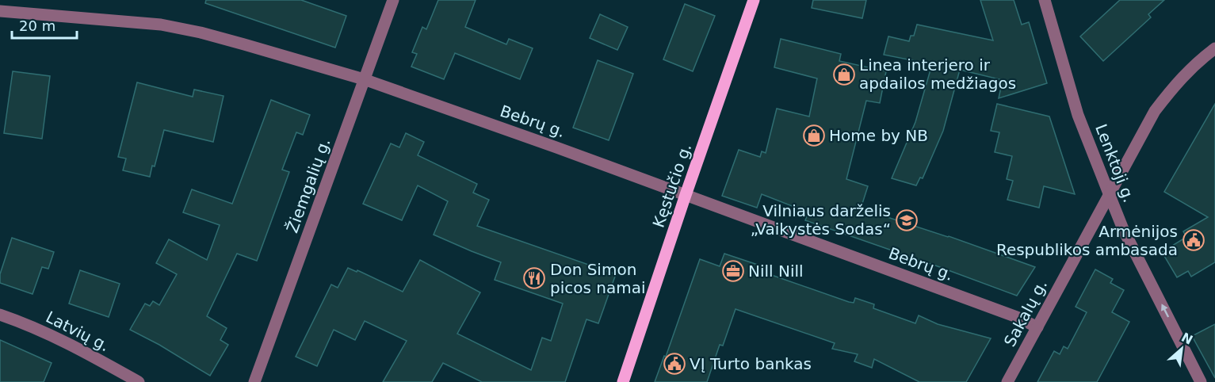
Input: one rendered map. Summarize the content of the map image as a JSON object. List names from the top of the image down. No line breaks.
{"streets":{"main road":["Kęstučio g."],"street":["Bebrų g.","Lenktoji g.","Žiemgalių g.","Sakalų g.","Latvių g."]},"crossings":[["Bebrų g.","Žiemgalių g."],["Bebrų g.","Kęstučio g."],["Bebrų g.","Sakalų g."],["Lenktoji g.","Sakalų g."]],"one_way":["Lenktoji g."],"places":{"shop":["Linea interjero ir apdailos medžiagos","Home by NB"],"school or university":["Vilniaus darželis „Vaikystės Sodas“"],"public building":["Armėnijos Respublikos ambasada","VĮ Turto bankas"],"office":["Nill Nill"],"restaurant":["Don Simon picos namai"]},"scale_bar":"20 m","north":"top right"}
